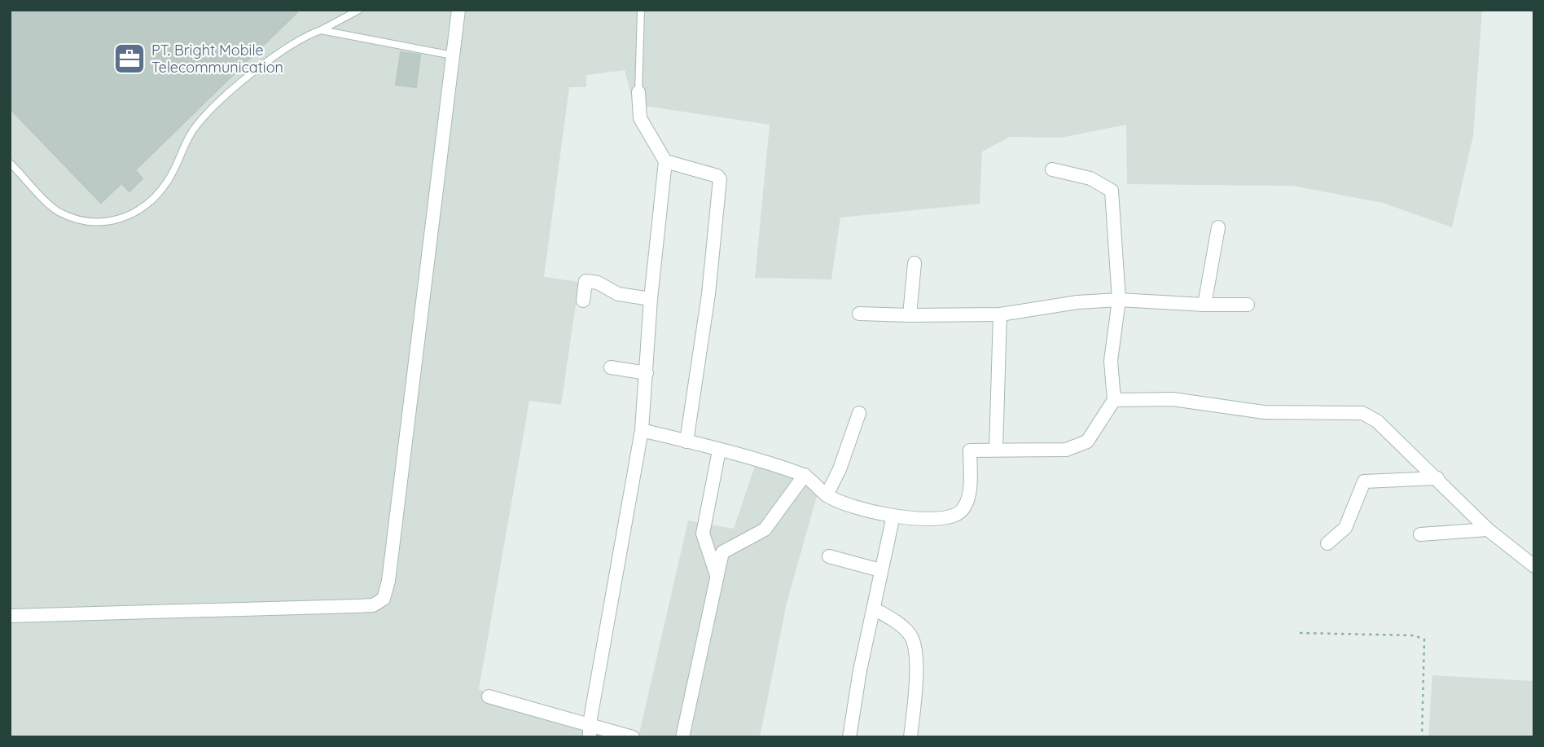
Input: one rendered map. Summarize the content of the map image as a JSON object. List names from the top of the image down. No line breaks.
{"places":{"office":["PT. Bright Mobile Telecommunication"]}}
